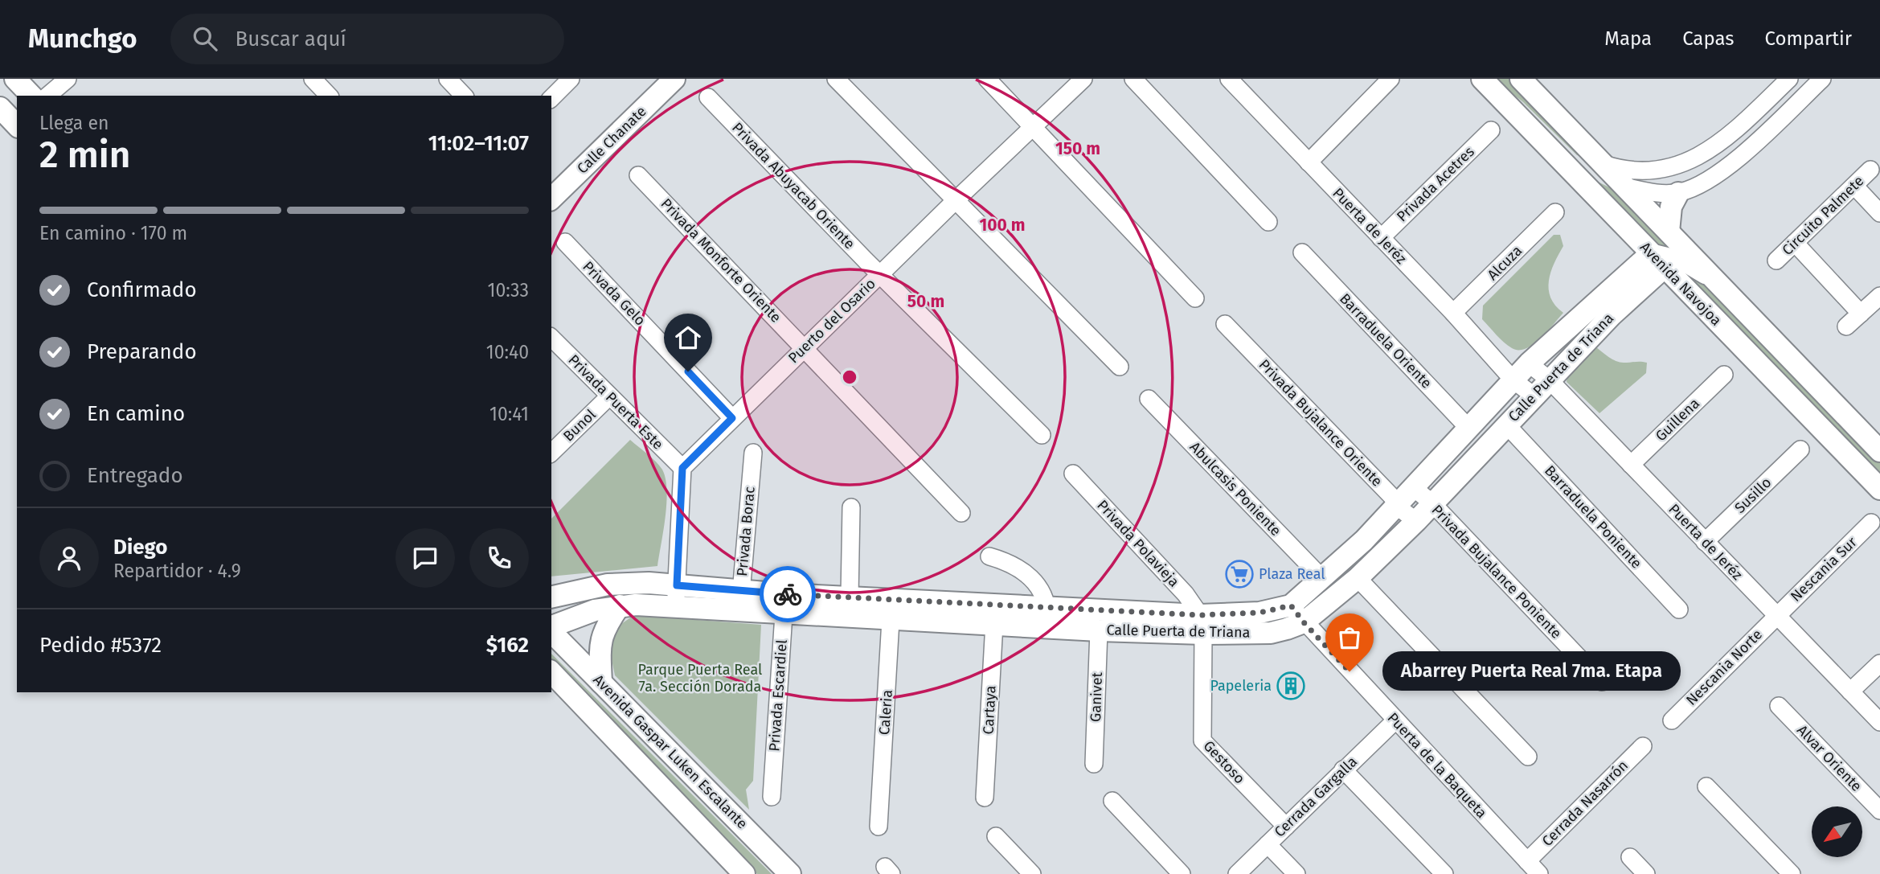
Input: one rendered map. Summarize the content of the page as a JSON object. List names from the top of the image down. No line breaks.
{"streets":{"street":["Calle Chanate","Privada Acetres","Privada Abuyacab Oriente","Circuito Palmete","Puerta de Jeréz","Privada Monforte Oriente","Alcuza","Avenida Navojoa","Privada Gelo","Puerto del Osario","Barraduela Oriente","Calle Puerta de Triana","Privada Puerta Este","Guillena","Privada Bujalance Oriente","Bunol","Abulcasis Poniente","Susillo","Barraduela Poniente","Privada Borac","Privada Polavieja","Nescania Sur","Privada Bujalance Poniente","Nescania Norte","Privada Escardiel","Ganivet","Cartaya","Caleria","Avenida Gaspar Luken Escalante","Alvar Oriente","Gestoso","Puerta de la Baqueta","Cerrada Gargalla","Cerrada Nasarrón"]},"crossings":[["Privada Acetres","Puerta de Jeréz"],["Privada Abuyacab Oriente","Puerto del Osario"],["Puerta de Jeréz","Alcuza"],["Puerta de Jeréz","Calle Puerta de Triana"],["Puerta de Jeréz","Guillena"],["Puerta de Jeréz","Susillo"],["Puerta de Jeréz","Nescania Sur"],["Puerta de Jeréz","Nescania Norte"],["Privada Monforte Oriente","Puerto del Osario"],["Avenida Navojoa","Calle Puerta de Triana"],["Privada Gelo","Puerto del Osario"],["Puerto del Osario","Privada Puerta Este"],["Barraduela Oriente","Calle Puerta de Triana"],["Calle Puerta de Triana","Privada Bujalance Oriente"],["Calle Puerta de Triana","Abulcasis Poniente"],["Calle Puerta de Triana","Barraduela Poniente"],["Calle Puerta de Triana","Privada Borac"],["Calle Puerta de Triana","Privada Polavieja"],["Calle Puerta de Triana","Privada Bujalance Poniente"],["Calle Puerta de Triana","Privada Escardiel"],["Calle Puerta de Triana","Ganivet"],["Calle Puerta de Triana","Cartaya"],["Calle Puerta de Triana","Caleria"],["Calle Puerta de Triana","Gestoso"],["Calle Puerta de Triana","Puerta de la Baqueta"],["Privada Puerta Este","Bunol"],["Privada Polavieja","Gestoso"],["Nescania Sur","Nescania Norte"],["Gestoso","Cerrada Gargalla"],["Puerta de la Baqueta","Cerrada Gargalla"],["Puerta de la Baqueta","Cerrada Nasarrón"]],"parks":["Parque Puerta Real 7a. Sección Dorada"],"places":{"supermarket":["Plaza Real"],"other":["Abarrey Puerta Real 7ma. Etapa"],"building":["Papeleria"]},"north":"bottom left","page":{"header":"Munchgo","search":"Buscar aquí","nav":["Mapa","Capas","Compartir"],"heading":["2 min","Llega en","11:02–11:07"],"panel":["Diego","Repartidor · 4.9","Pedido #5372","$162"],"bar":"En camino · 170 m","list":[["Confirmado","10:33"],["Preparando","10:40"],["En camino","10:41"],"Entregado"],"bubble":"Abarrey Puerta Real 7ma. Etapa"},"rings":["150 m","100 m","50 m"]}
